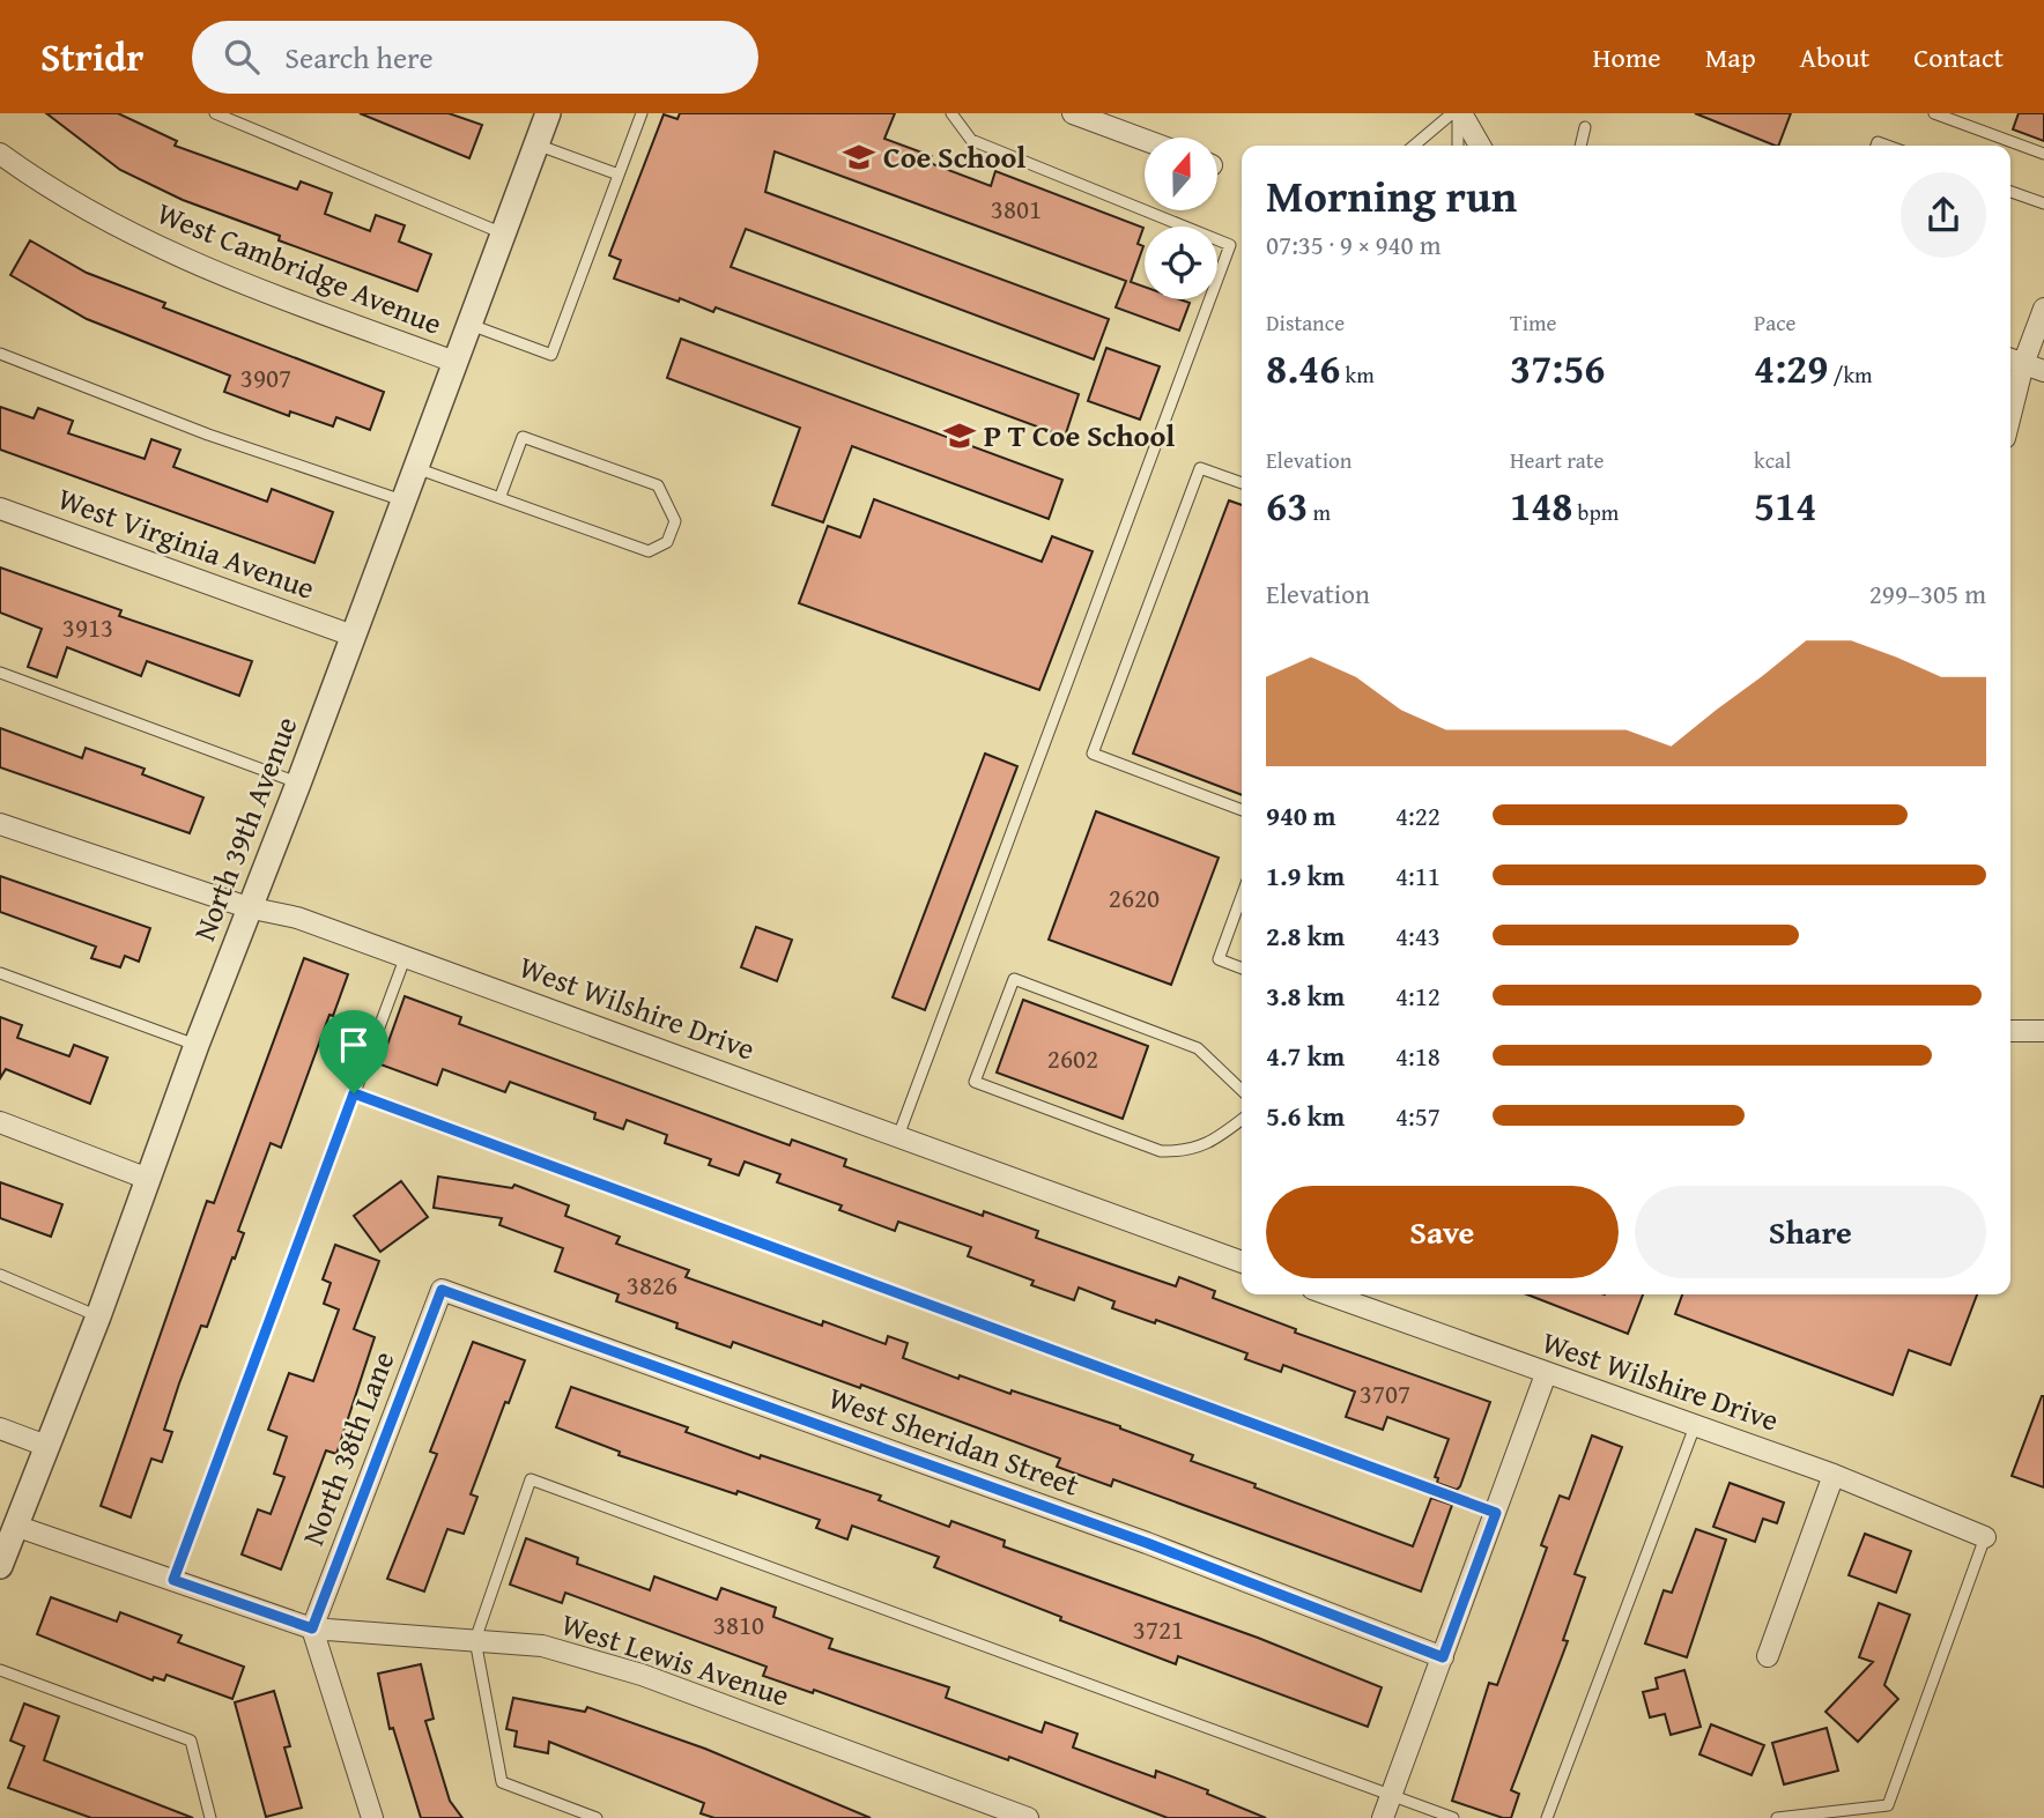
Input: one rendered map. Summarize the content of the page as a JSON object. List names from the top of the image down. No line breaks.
{"streets":{"street":["West Cambridge Avenue","West Virginia Avenue","North 39th Avenue","West Wilshire Drive","West Sheridan Street","North 38th Lane","West Lewis Avenue"]},"crossings":[["West Cambridge Avenue","North 39th Avenue"],["West Virginia Avenue","North 39th Avenue"],["North 39th Avenue","West Wilshire Drive"],["North 39th Avenue","West Lewis Avenue"],["West Sheridan Street","North 38th Lane"],["North 38th Lane","West Lewis Avenue"]],"places":{"school or university":["Coe School","P T Coe School"]},"house_numbers":["3801","3907","3913","2620","2602","3826","3707","3810","3721"],"north":"top","page":{"header":"Stridr","search":"Search here","nav":["Home","Map","About","Contact"],"heading":["Morning run","07:35 · 9 × 940 m"],"stats":[["Distance","8.46 km"],["Time","37:56"],["Pace","4:29 /km"],["Elevation","63 m"],["Heart rate","148 bpm"],["kcal","514"]],"chart":["Elevation","299–305 m"],"list":[{"name":"940 m","note":"4:22"},{"name":"1.9 km","note":"4:11"},{"name":"2.8 km","note":"4:43"},{"name":"3.8 km","note":"4:12"},{"name":"4.7 km","note":"4:18"},{"name":"5.6 km","note":"4:57"}],"buttons":["Save","Share"]}}
